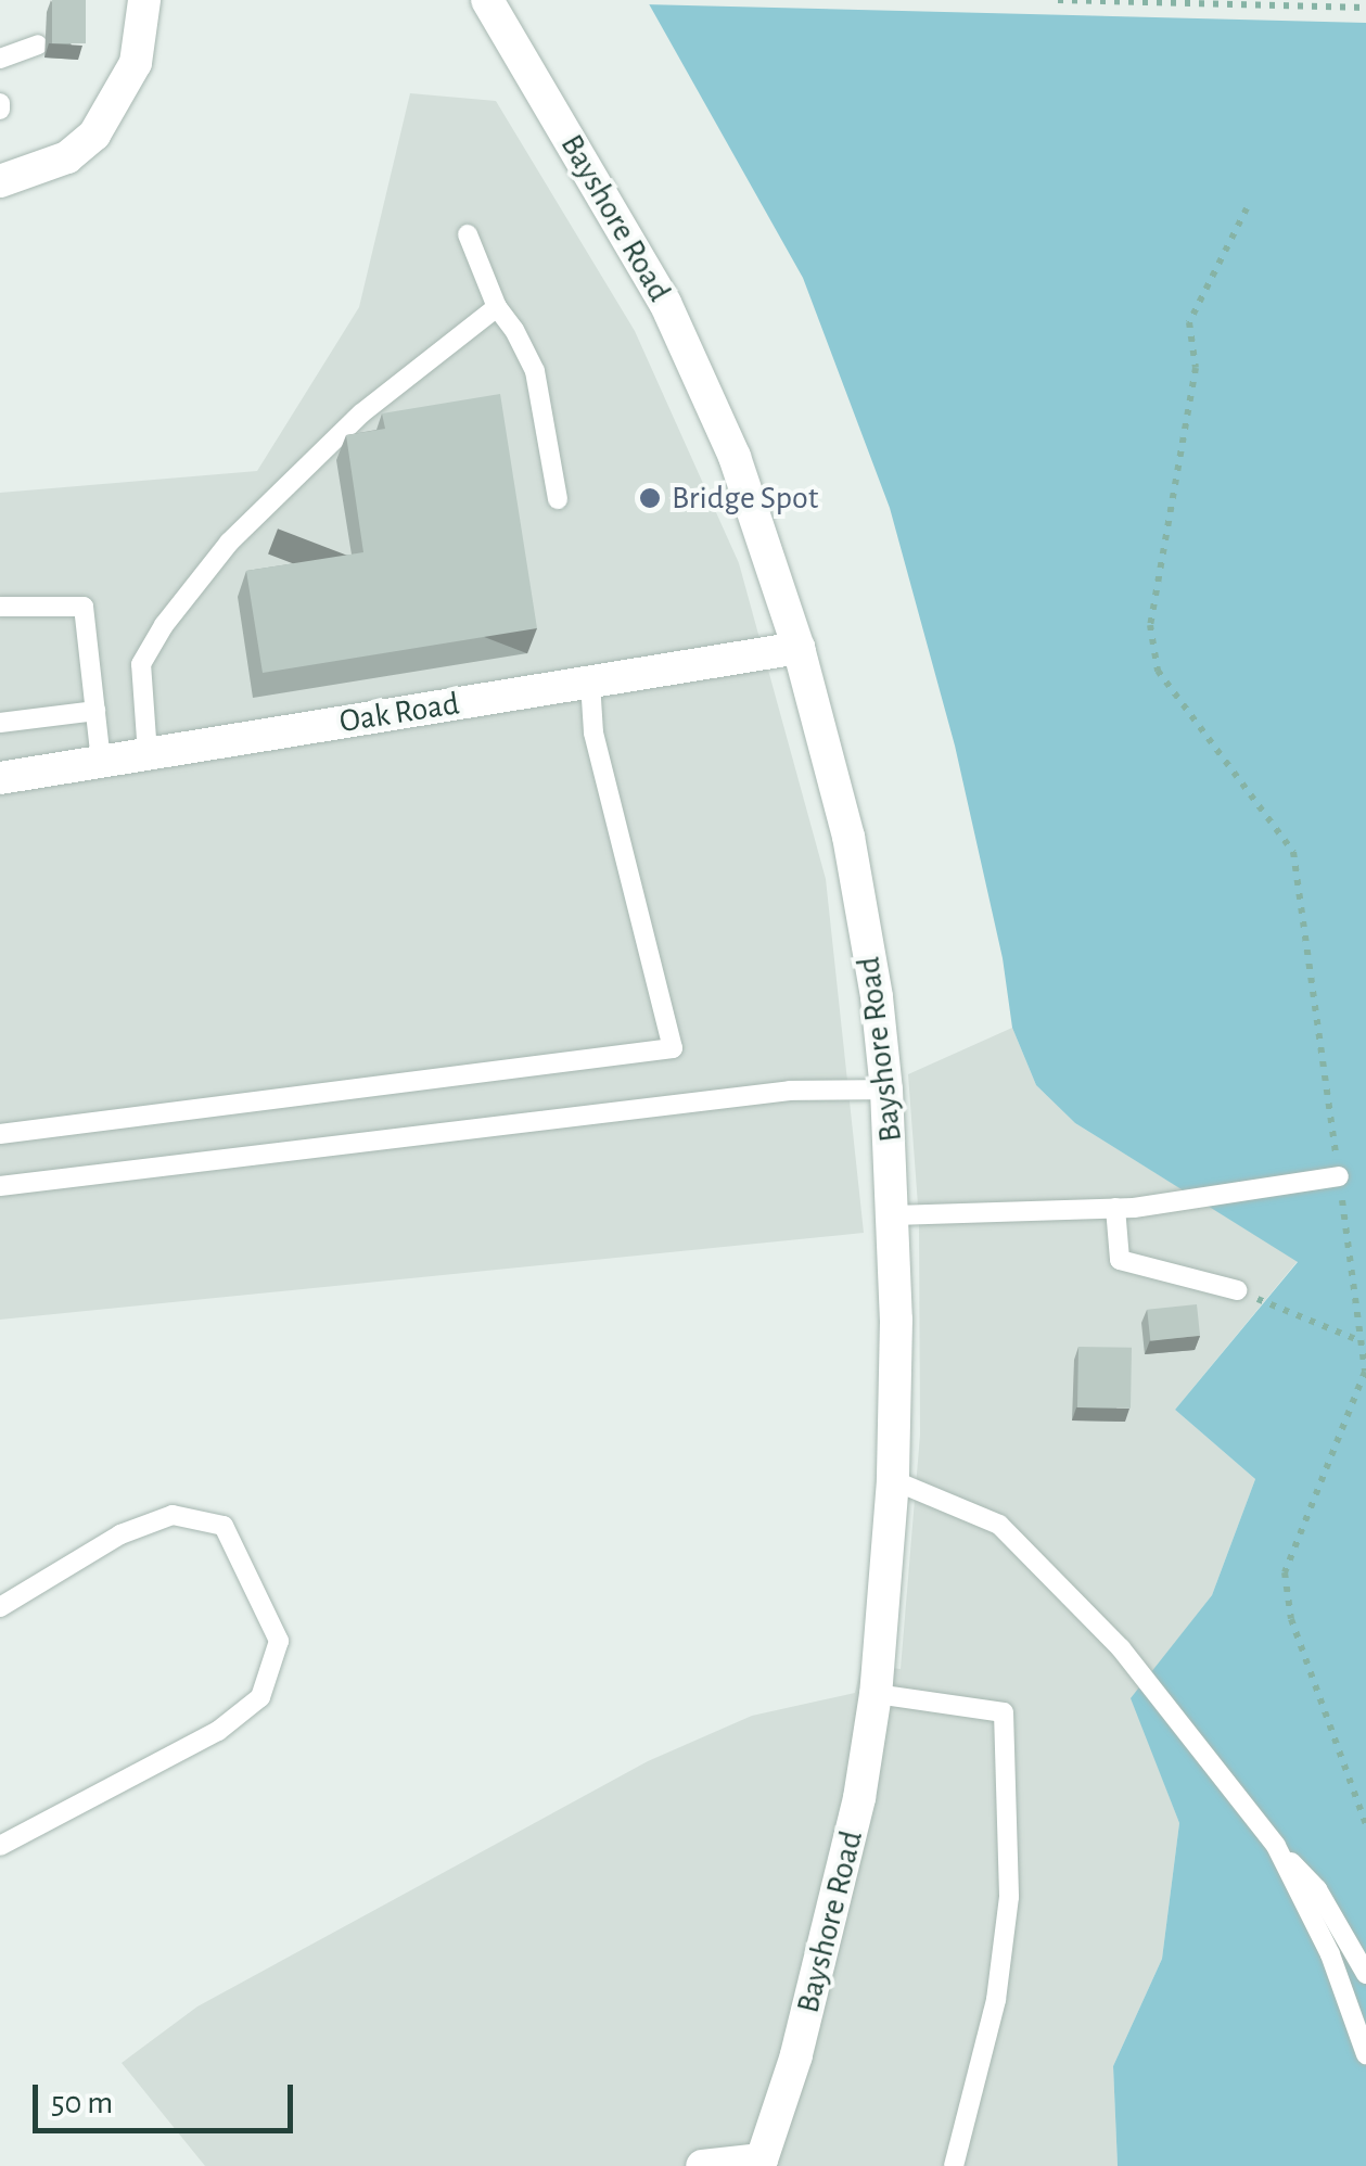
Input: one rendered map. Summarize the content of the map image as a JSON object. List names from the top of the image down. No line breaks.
{"streets":{"street":["Bayshore Road","Oak Road"]},"crossings":[["Bayshore Road","Oak Road"]],"places":["Bridge Spot"],"scale_bar":"50 m"}
